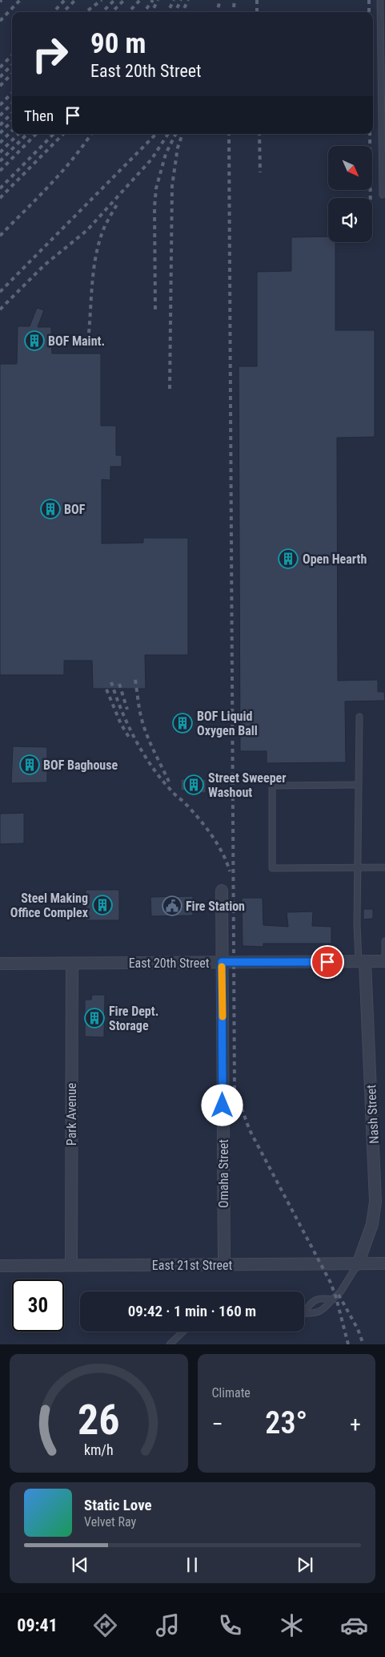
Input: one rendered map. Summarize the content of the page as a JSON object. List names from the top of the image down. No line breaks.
{"streets":{"street":["East 20th Street","Park Avenue","Nash Street","Omaha Street","East 21st Street"]},"crossings":[["East 20th Street","Park Avenue"],["East 20th Street","Nash Street"],["East 20th Street","Omaha Street"],["Park Avenue","East 21st Street"],["Nash Street","East 21st Street"],["Omaha Street","East 21st Street"]],"places":{"building":["BOF Maint.","BOF","Open Hearth","BOF Liquid Oxygen Ball","BOF Baghouse","Street Sweeper Washout","Steel Making Office Complex","Fire Dept. Storage"],"public building":["Fire Station"]},"north":"bottom right","page":{"turn":["90 m","East 20th Street"],"then":"Then","limit":"30","trip":"09:42 · 1 min · 160 m","tile":"Climate","heat":["−","23°","+"],"song":["Static Love","Velvet Ray"],"tabs":"09:41","gauge":["26","km/h"]}}
